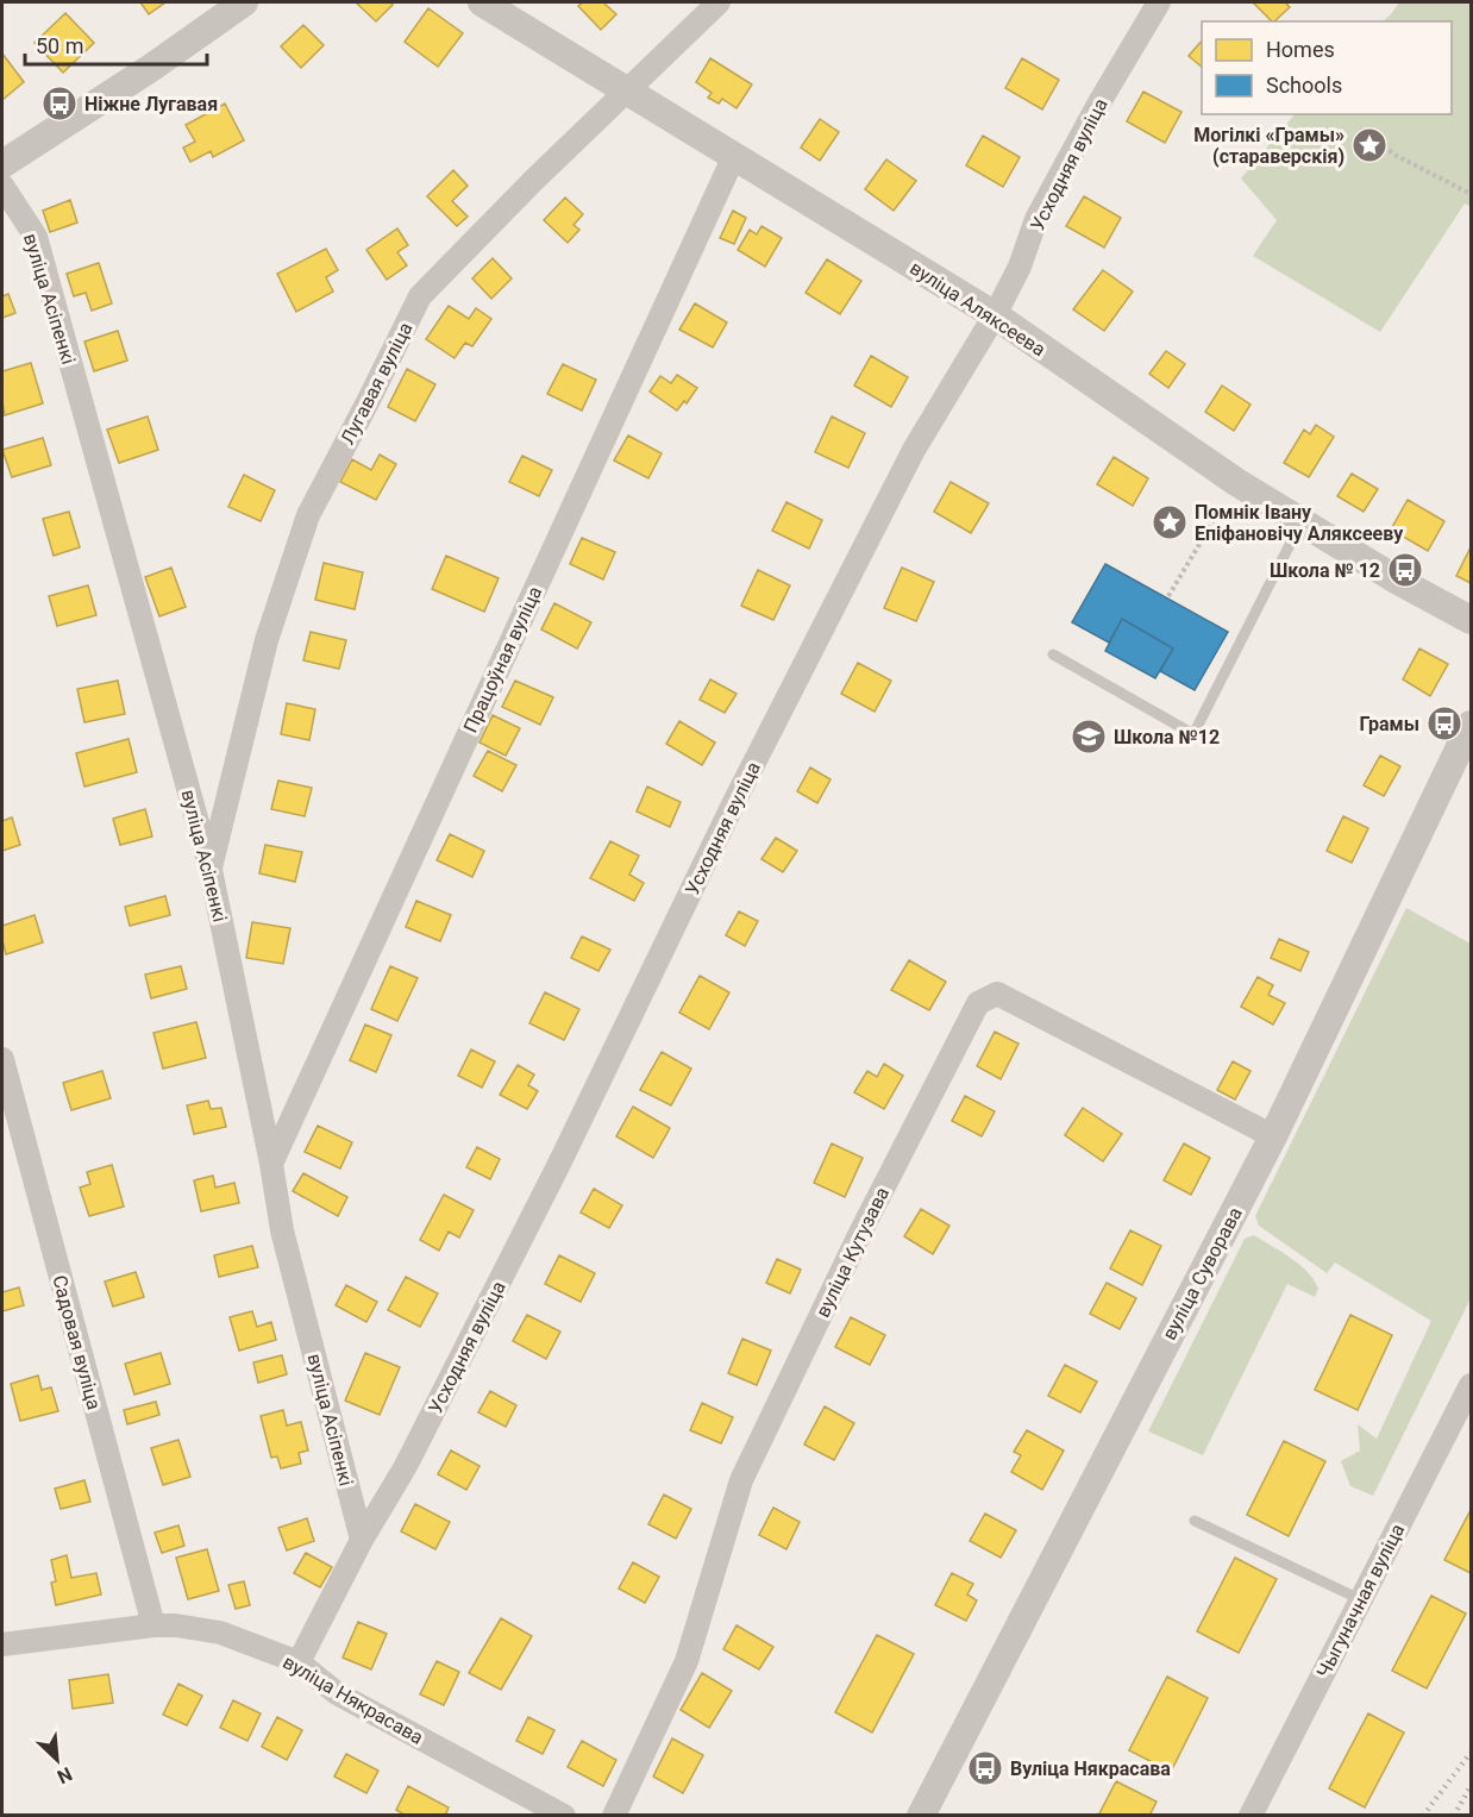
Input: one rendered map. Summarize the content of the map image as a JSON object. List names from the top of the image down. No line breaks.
{"streets":{"street":["Усходняя вуліца","вуліца Асіпенкі","вуліца Аляксеева","Лугавая вуліца","Працоўная вуліца","вуліца Кутузава","вуліца Суворава","Садовая вуліца","Чыгуначная вуліца","вуліца Някрасава"]},"crossings":[["Усходняя вуліца","вуліца Асіпенкі"],["Усходняя вуліца","вуліца Аляксеева"],["Усходняя вуліца","вуліца Някрасава"],["вуліца Асіпенкі","Лугавая вуліца"],["вуліца Асіпенкі","Працоўная вуліца"],["вуліца Аляксеева","Лугавая вуліца"],["вуліца Аляксеева","Працоўная вуліца"],["вуліца Кутузава","вуліца Суворава"],["Садовая вуліца","вуліца Някрасава"]],"places":{"bus stop":["Ніжне Лугавая","Школа № 12","Грамы","Вуліца Някрасава"],"place":["Могілкі «Грамы» (стараверскія)","Помнік Івану Епіфановічу Аляксееву"],"school or university":["Школа №12"]},"legend":["Homes","Schools"],"scale_bar":"50 m","north":"bottom right"}
